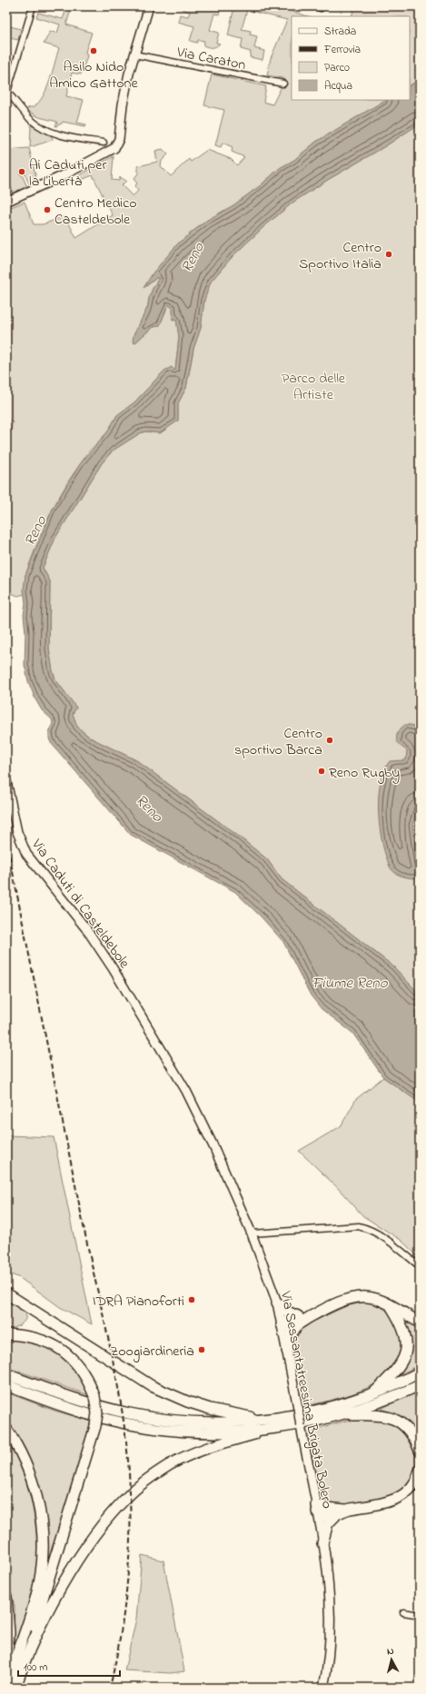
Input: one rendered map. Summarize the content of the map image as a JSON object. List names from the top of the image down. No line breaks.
{"streets":{"main road":["Via Caduti di Casteldebole","Via Sessantatreesima Brigata Bolero"],"street":["Via Caraton"]},"crossings":[["Via Caduti di Casteldebole","Via Sessantatreesima Brigata Bolero"]],"water":["Reno","Fiume Reno"],"parks":["Parco delle Artiste"],"places":["Asilo Nido Amico Gattone","Ai Caduti per la Libertà","Centro Medico Casteldebole","Centro Sportivo Italia","Centro sportivo Barca","Reno Rugby","IDRA Pianoforti","Zoogiardineria"],"legend":["Strada","Ferrovia","Parco","Acqua"],"scale_bar":"100 m","north":"top"}
